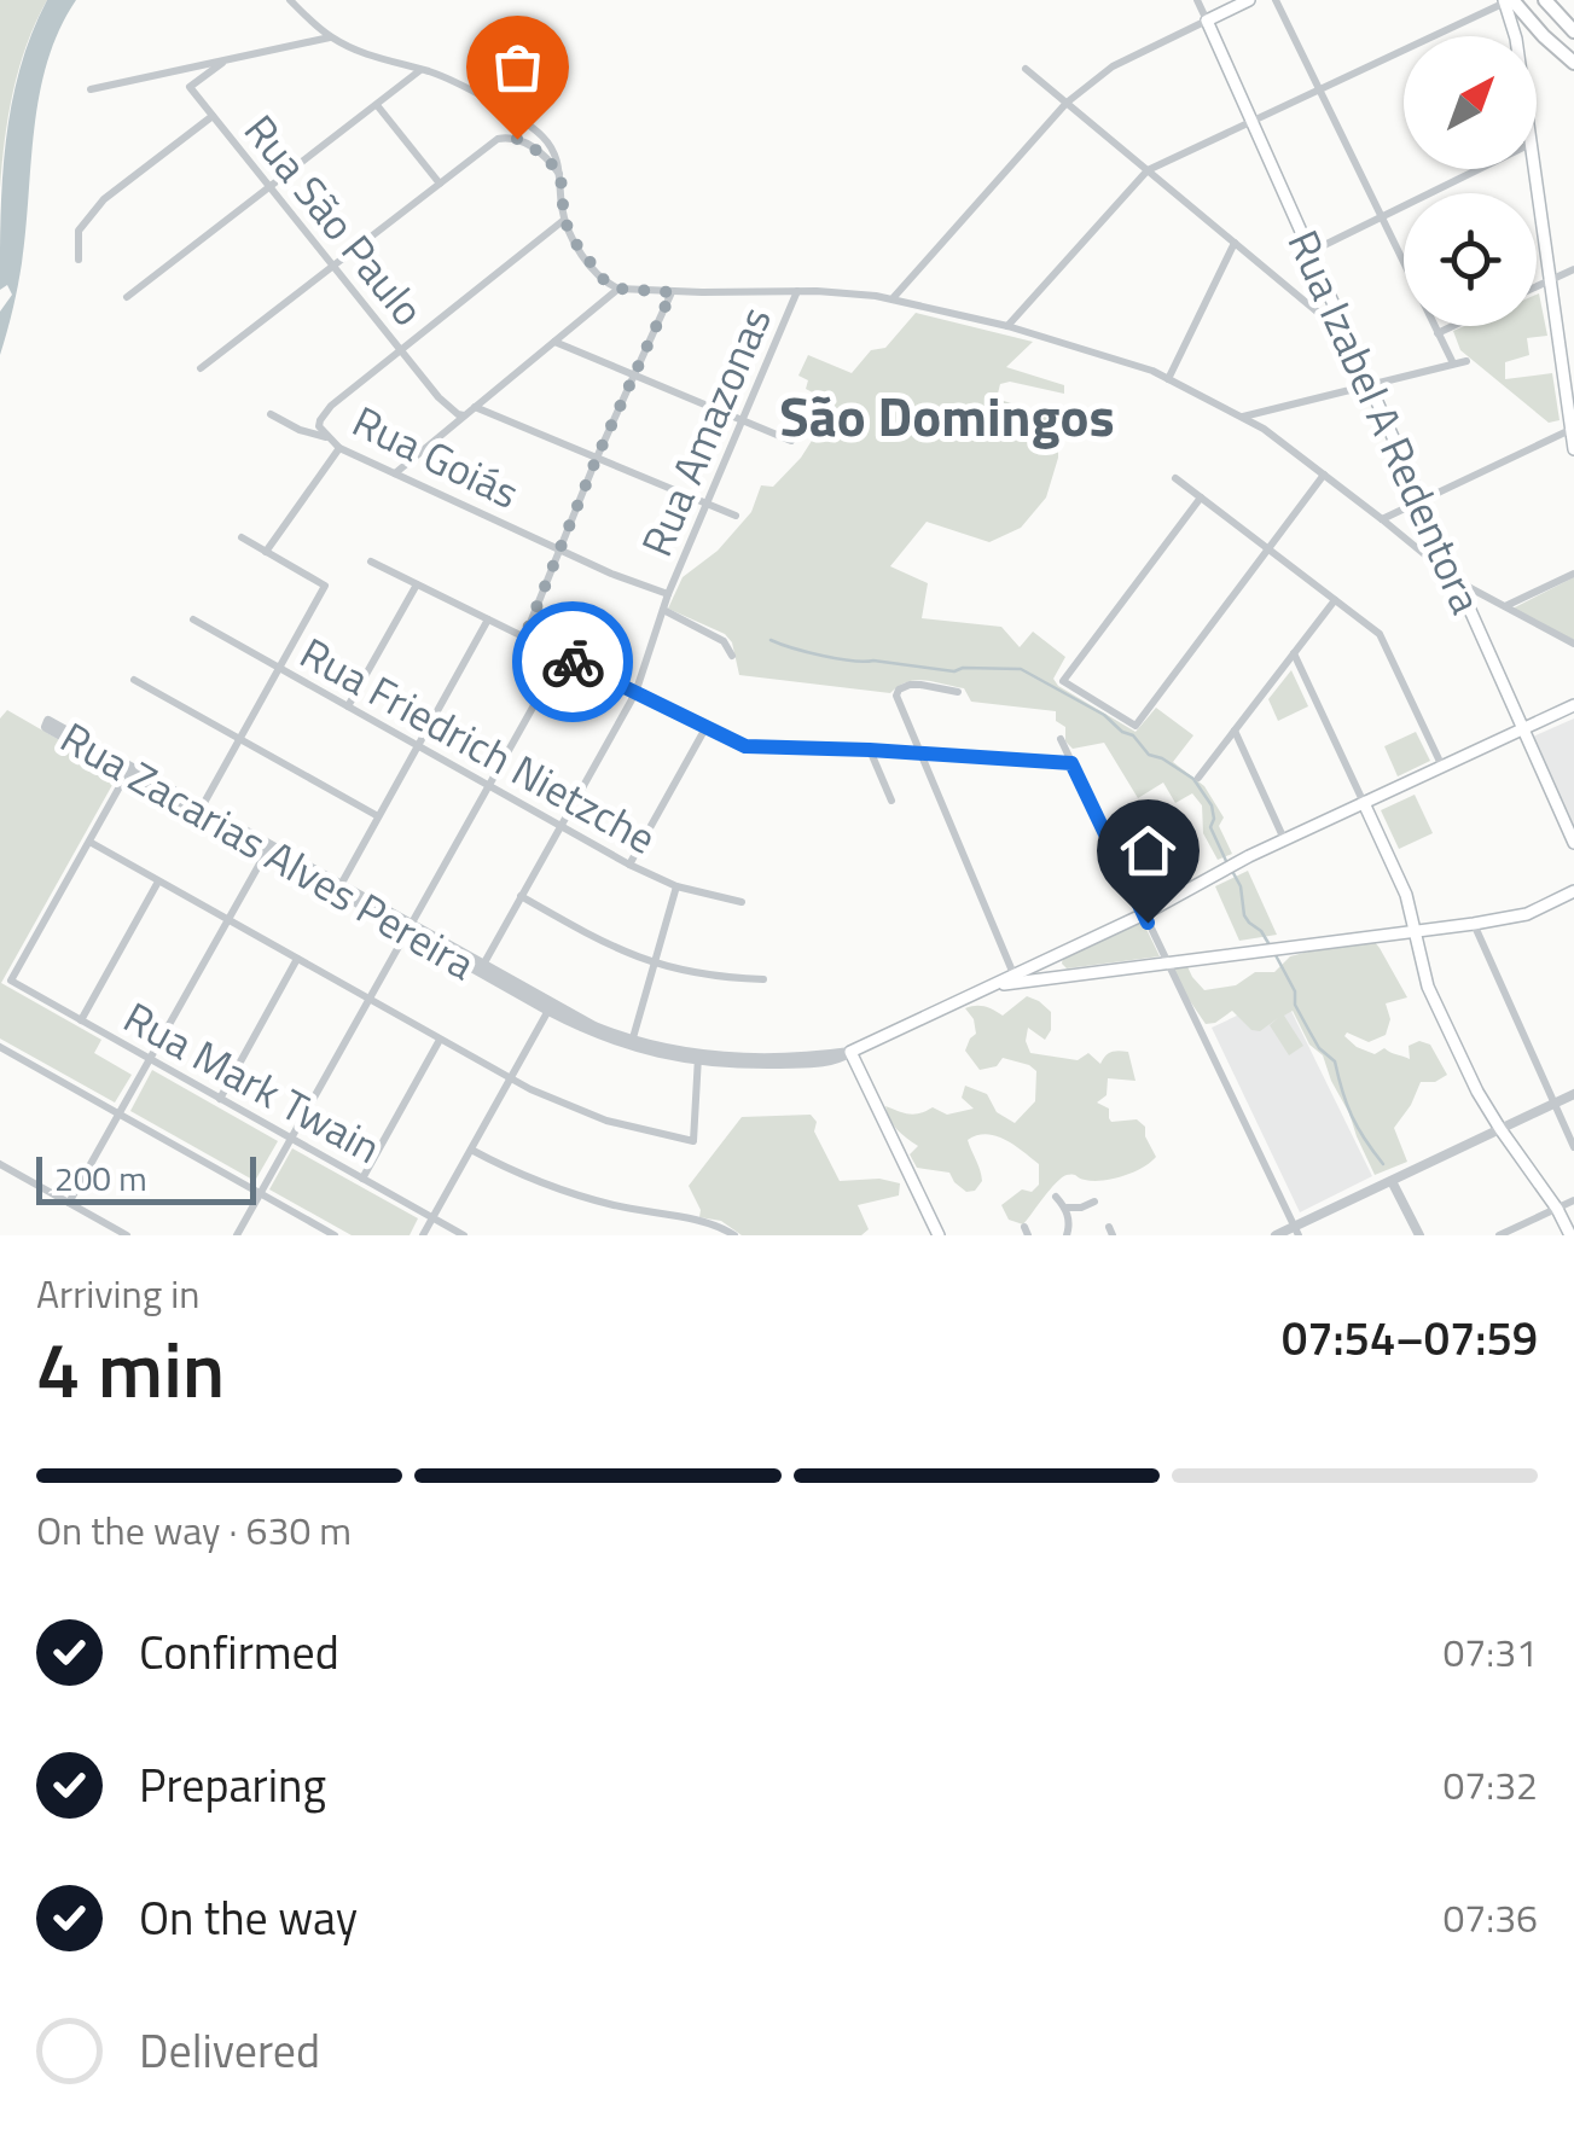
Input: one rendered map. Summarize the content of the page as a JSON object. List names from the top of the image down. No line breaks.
{"streets":{"main road":["Rua Izabel A Redentora","Rua Zacarias Alves Pereira"],"street":["Rua São Paulo","Rua Amazonas","Rua Goiás","Rua Friedrich Nietzche","Rua Mark Twain"]},"crossings":[["Rua São Paulo","Rua Goiás"],["Rua Amazonas","Rua Goiás"],["Rua Amazonas","Rua Friedrich Nietzche"],["Rua Amazonas","Rua Zacarias Alves Pereira"]],"districts":["São Domingos"],"scale_bar":"200 m","north":"top right","page":{"scale":"200 m","heading":["4 min","Arriving in","07:54–07:59"],"bar":"On the way · 630 m","list":[["Confirmed","07:31"],["Preparing","07:32"],["On the way","07:36"],"Delivered"]}}
